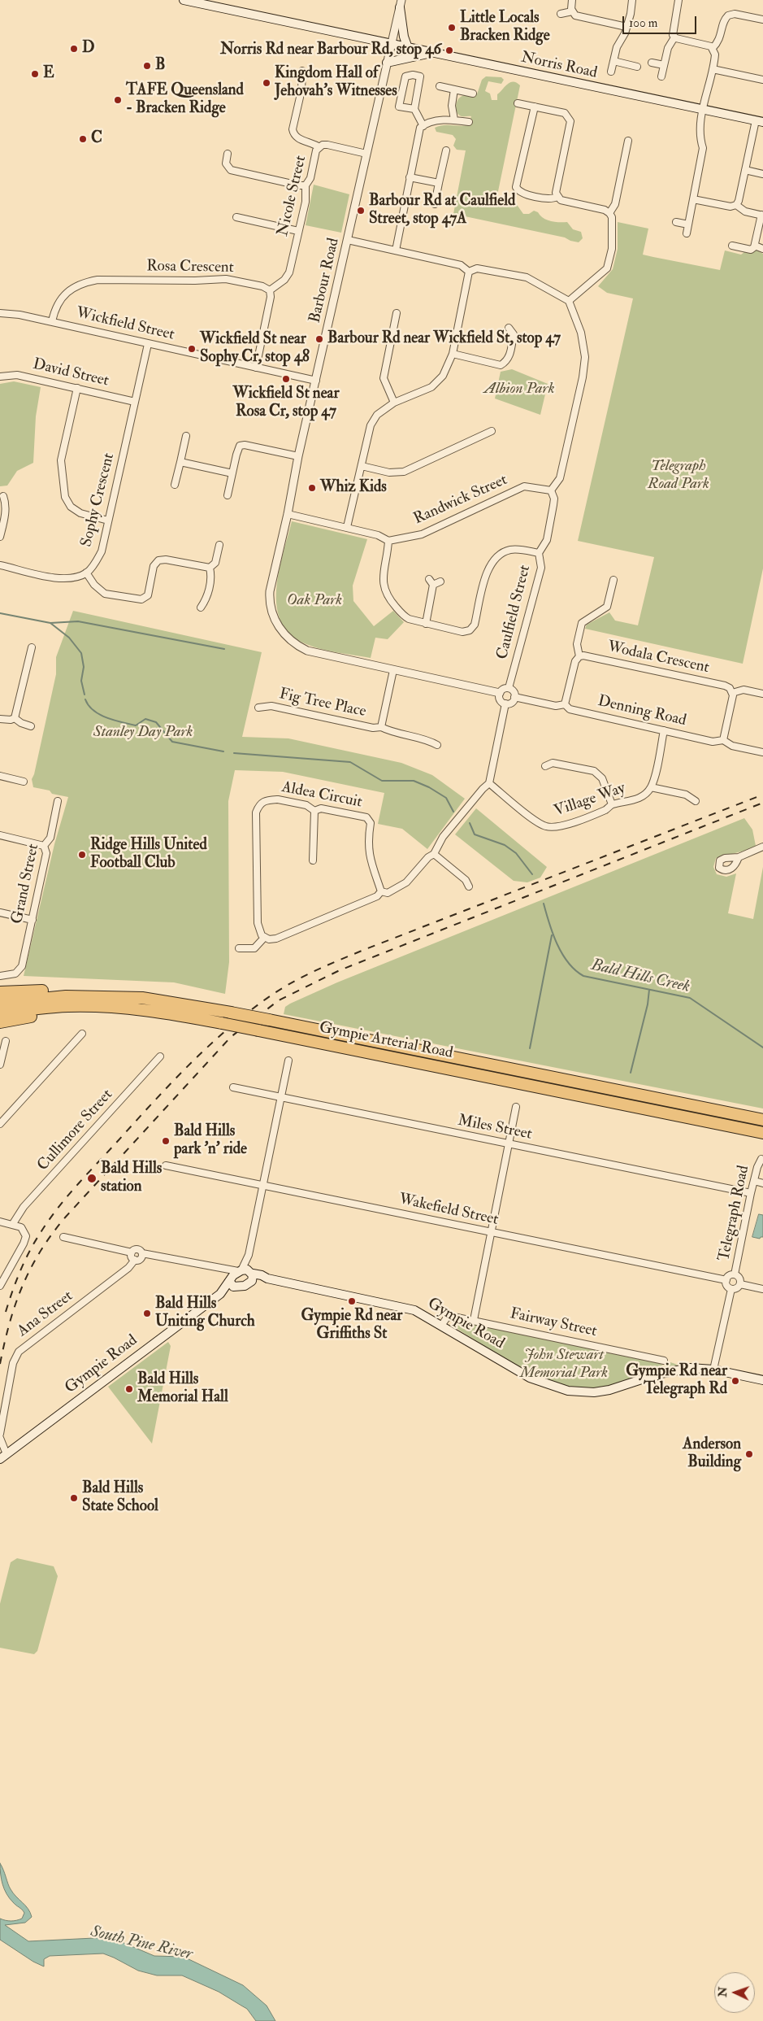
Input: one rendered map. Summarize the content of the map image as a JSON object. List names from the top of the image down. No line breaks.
{"streets":{"highway":["Gympie Arterial Road"],"main road":["Norris Road","Gympie Road"],"street":["Nicole Street","Rosa Crescent","Barbour Road","Wickfield Street","David Street","Sophy Crescent","Randwick Street","Caulfield Street","Wodala Crescent","Fig Tree Place","Denning Road","Aldea Circuit","Village Way","Grand Street","Miles Street","Cullimore Street","Wakefield Street","Telegraph Road","Ana Street","Fairway Street"]},"crossings":[["Norris Road","Barbour Road"],["Nicole Street","Rosa Crescent"],["Nicole Street","Barbour Road"],["Rosa Crescent","Wickfield Street"],["Barbour Road","Wickfield Street"],["Wickfield Street","Sophy Crescent"],["David Street","Sophy Crescent"],["Randwick Street","Caulfield Street"],["Caulfield Street","Denning Road"],["Miles Street","Telegraph Road"],["Wakefield Street","Telegraph Road"],["Fairway Street","Gympie Road"]],"water":["Bald Hills Creek","South Pine River"],"parks":["Albion Park","Telegraph Road Park","Oak Park","Stanley Day Park","John Stewart Memorial Park"],"places":["Little Locals Bracken Ridge","D","Norris Rd near Barbour Rd, stop 46","B","E","Kingdom Hall of Jehovah's Witnesses","TAFE Queensland - Bracken Ridge","C","Barbour Rd at Caulfield Street, stop 47A","Barbour Rd near Wickfield St, stop 47","Wickfield St near Sophy Cr, stop 48","Wickfield St near Rosa Cr, stop 47","Whiz Kids","Ridge Hills United Football Club","Bald Hills park 'n' ride","Bald Hills station","Gympie Rd near Griffiths St","Bald Hills Uniting Church","Gympie Rd near Telegraph Rd","Bald Hills Memorial Hall","Anderson Building","Bald Hills State School"],"scale_bar":"100 m","north":"left"}
